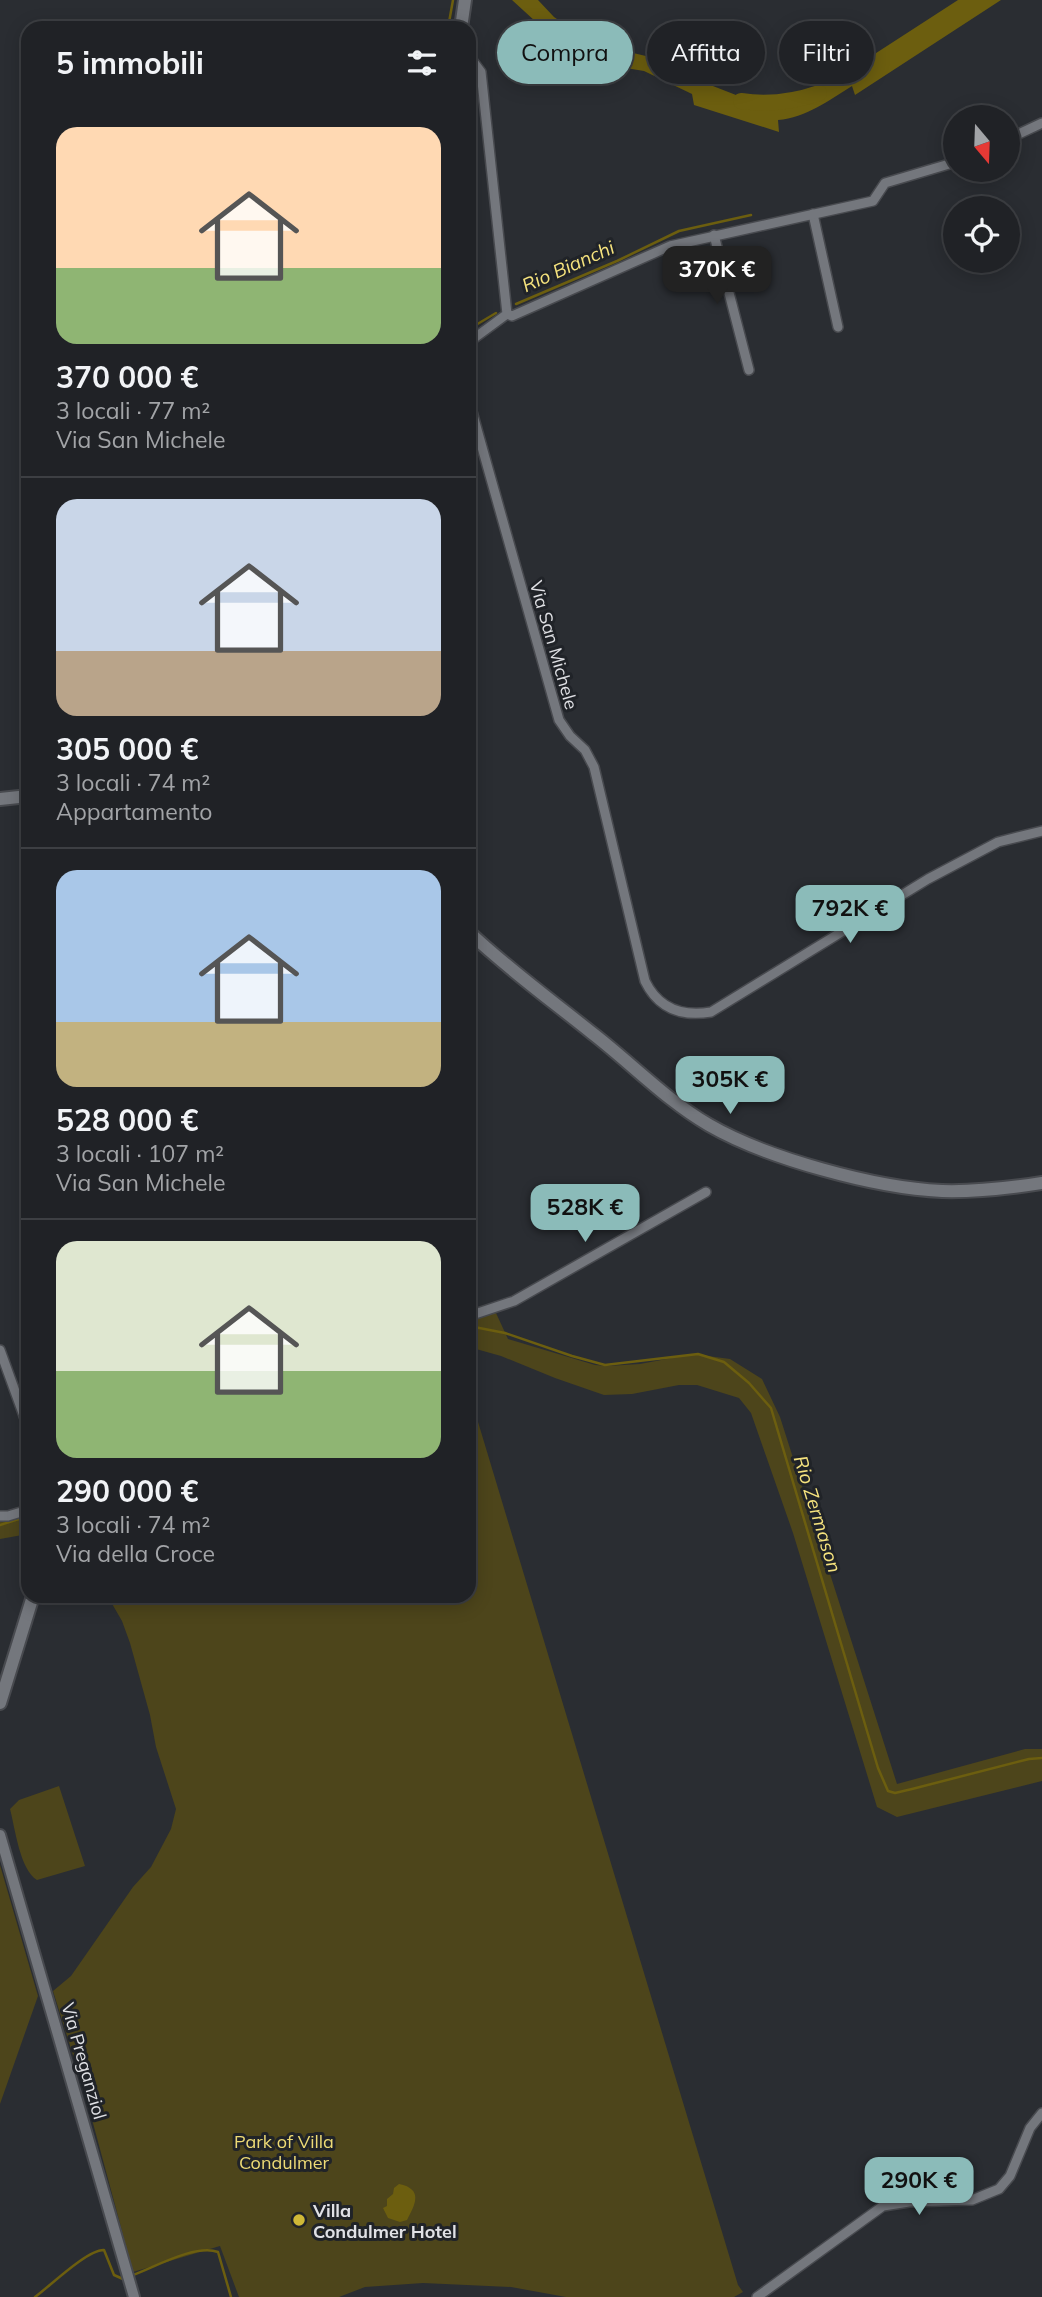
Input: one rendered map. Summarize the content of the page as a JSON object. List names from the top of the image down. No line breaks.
{"streets":{"street":["Via San Michele","Via Preganziol"]},"water":["Rio Bianchi","Rio Zermason"],"parks":["Park of Villa Condulmer"],"places":["Villa Condulmer Hotel"],"north":"bottom","page":{"chip":["Compra","Affitta","Filtri"],"heading":"5 immobili","list":[{"name":"370 000 €","note":"3 locali · 77 m² · Via San Michele"},{"name":"305 000 €","note":"3 locali · 74 m² · Appartamento"},{"name":"528 000 €","note":"3 locali · 107 m² · Via San Michele"},{"name":"290 000 €","note":"3 locali · 74 m² · Via della Croce"}],"price":["370K €","792K €","305K €","528K €","290K €"]}}
